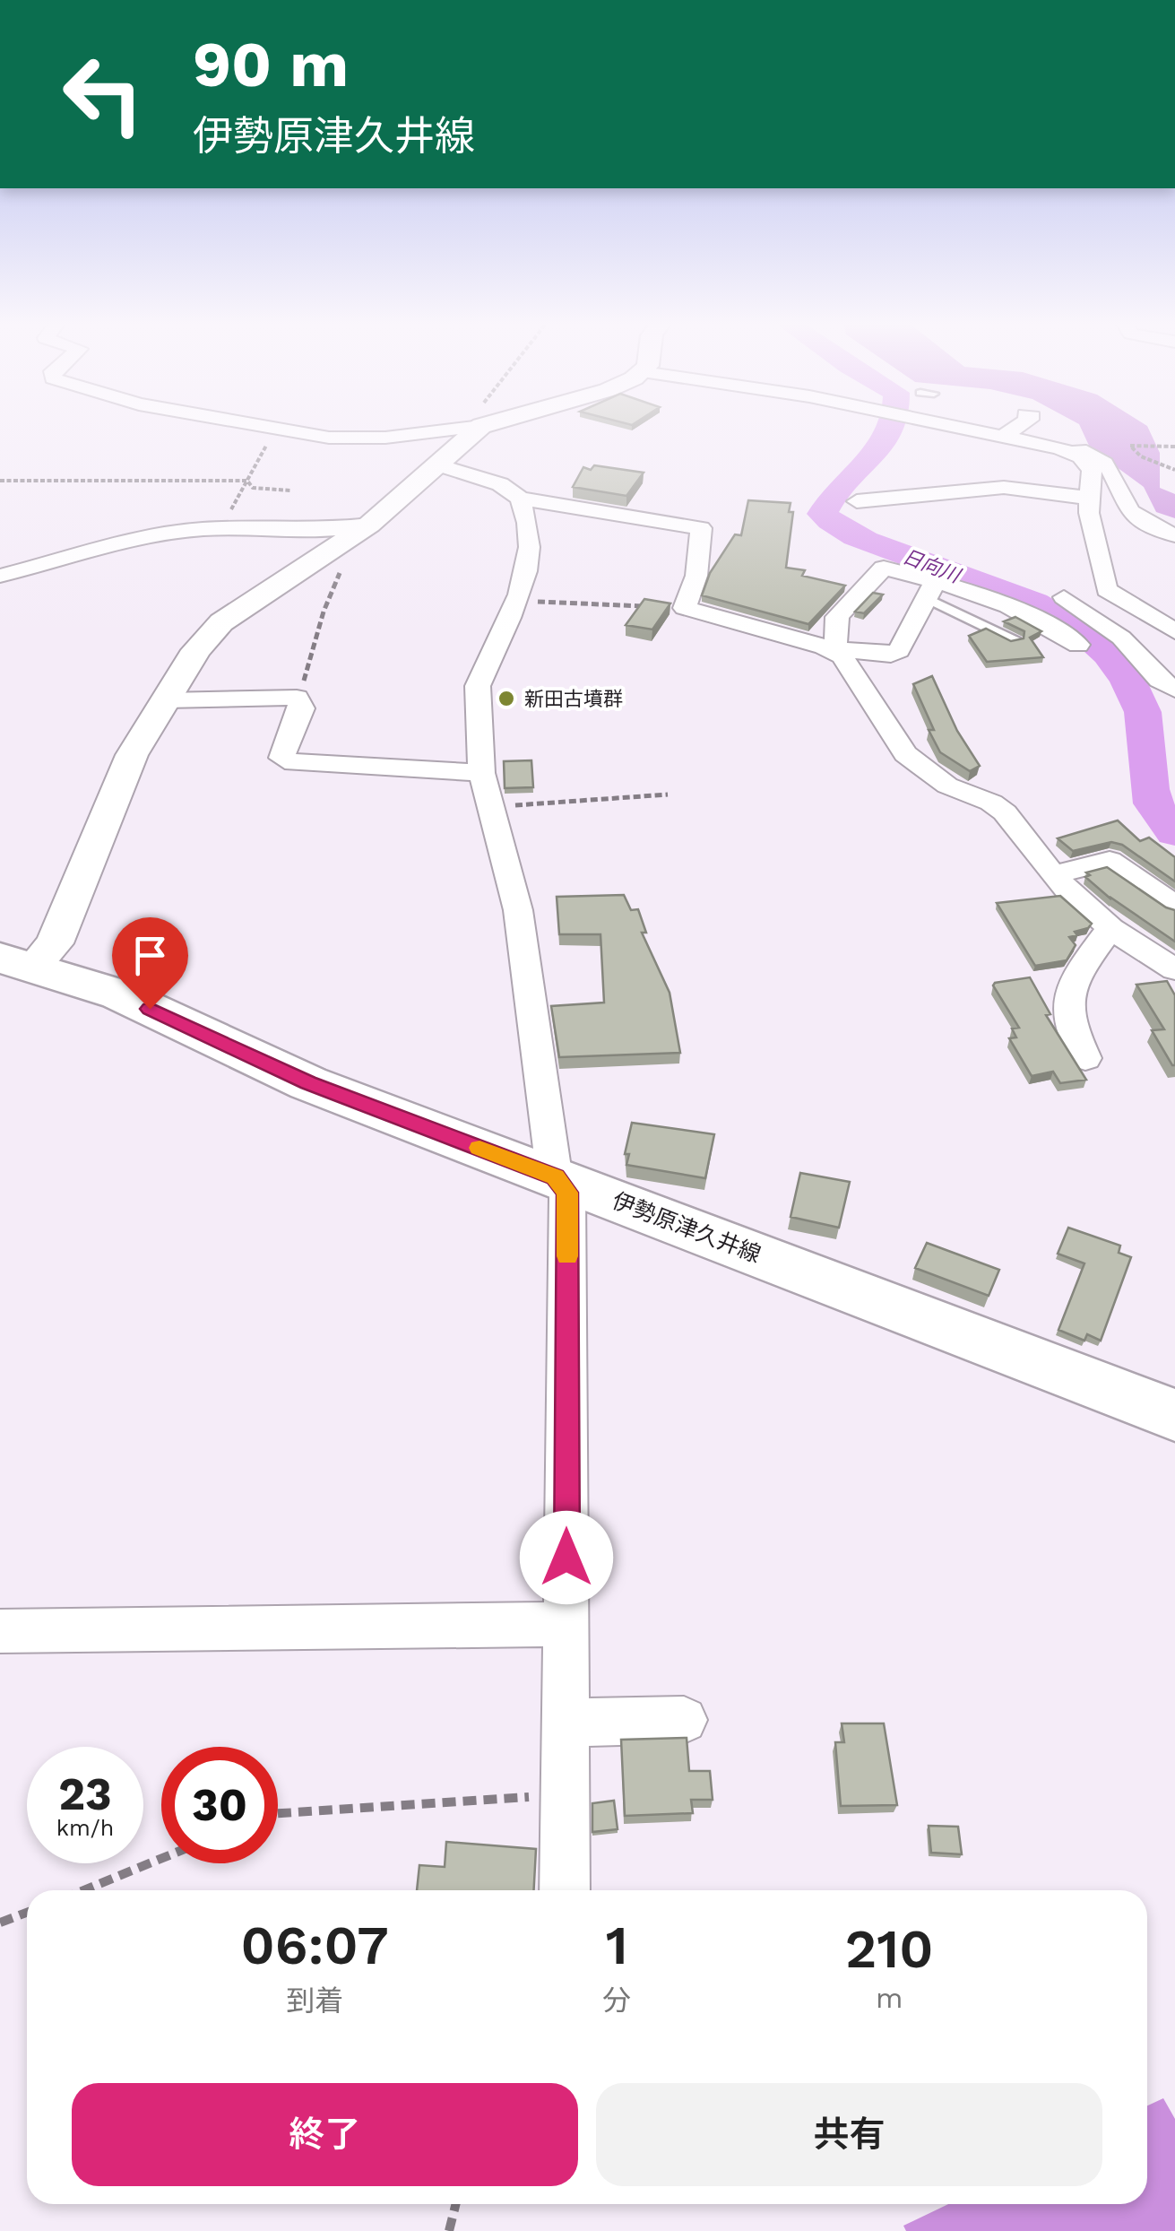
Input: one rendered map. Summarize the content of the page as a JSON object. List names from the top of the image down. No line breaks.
{"streets":{"main road":["伊勢原津久井線"]},"water":["日向川"],"places":["新田古墳群"],"page":{"turn":["90 m","伊勢原津久井線"],"speed":"23 km/h","limit":"30","eta":["06:07","到着","1","分","210","m"],"buttons":["終了","共有"]}}
